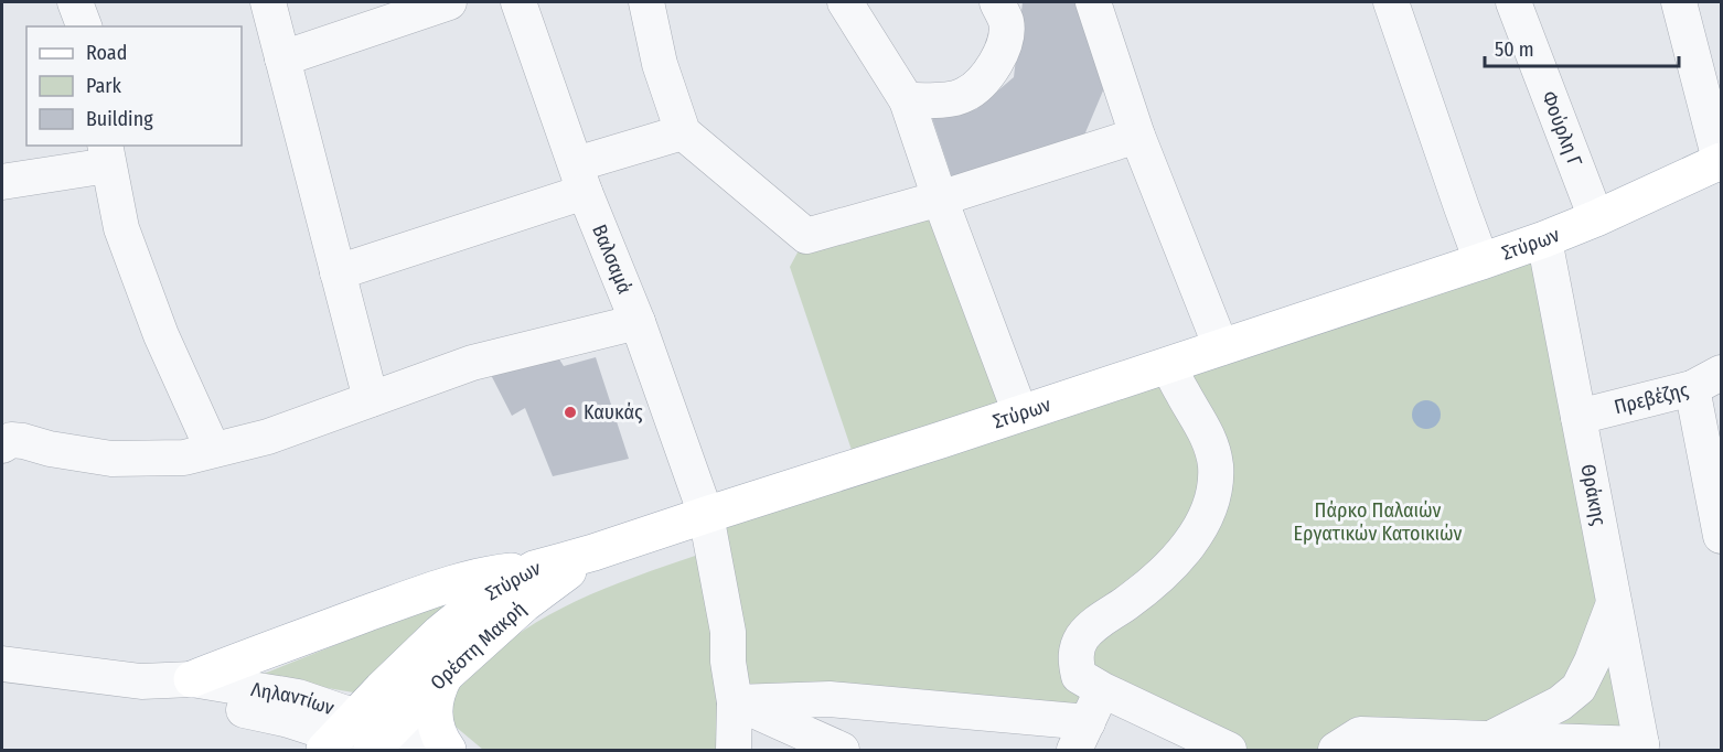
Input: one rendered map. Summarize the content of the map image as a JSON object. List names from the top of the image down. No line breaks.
{"streets":{"main road":["Στύρων","Ορέστη Μακρή"],"street":["Φούρλη Γ","Βαλσαμά","Πρεβέζης","Θράκης","Ληλαντίων"]},"crossings":[["Φούρλη Γ","Στύρων"],["Στύρων","Βαλσαμά"],["Στύρων","Θράκης"],["Στύρων","Ορέστη Μακρή"],["Στύρων","Ληλαντίων"],["Πρεβέζης","Θράκης"],["Ορέστη Μακρή","Ληλαντίων"]],"parks":["Πάρκο Παλαιών Εργατικών Κατοικιών"],"places":["Καυκάς"],"legend":["Road","Park","Building"],"scale_bar":"50 m"}
